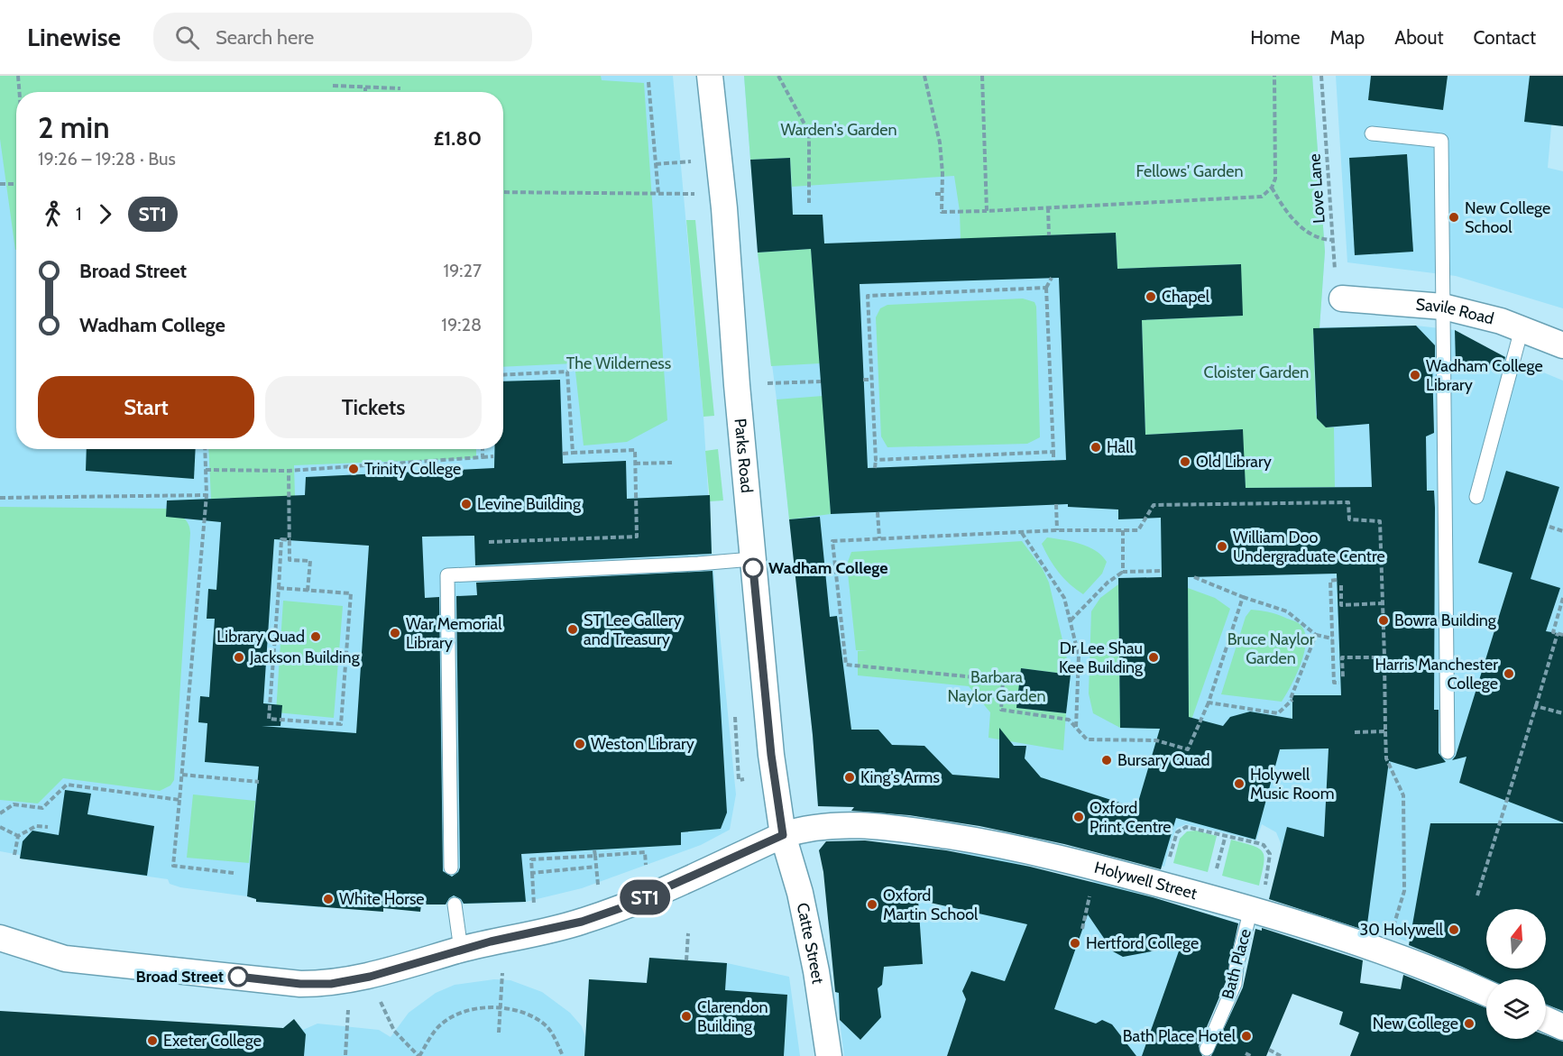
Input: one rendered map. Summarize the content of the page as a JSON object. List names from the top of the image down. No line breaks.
{"streets":{"street":["Savile Road","Parks Road","Holywell Street","Catte Street"],"lane":["Bath Place"],"path":["Love Lane"]},"crossings":[["Love Lane","Savile Road"],["Parks Road","Holywell Street"],["Parks Road","Catte Street"],["Holywell Street","Catte Street"],["Holywell Street","Bath Place"]],"parks":["Warden's Garden","Fellows' Garden","The Wilderness","Cloister Garden","Bruce Naylor Garden","Barbara Naylor Garden"],"places":["New College School","Chapel","Wadham College Library","Hall","Old Library","Trinity College","Levine Building","William Doo Undergraduate Centre","Wadham College","Bowra Building","ST Lee Gallery and Treasury","War Memorial Library","Library Quad","Jackson Building","Dr Lee Shau Kee Building","Harris Manchester College","Weston Library","Bursary Quad","King's Arms","Holywell Music Room","Oxford Print Centre","White Horse","Oxford Martin School","30 Holywell","Hertford College","Broad Street","Clarendon Building","New College","Bath Place Hotel","Exeter College"],"lines":["bus line ST1"],"north":"top","page":{"header":"Linewise","search":"Search here","nav":["Home","Map","About","Contact"],"on_map":"ST1","heading":["2 min","19:26 – 19:28 · Bus","£1.80"],"legs":["1","ST1"],"list":[{"name":"Broad Street","value":"19:27"},{"name":"Wadham College","value":"19:28"}],"buttons":["Start","Tickets"]}}
